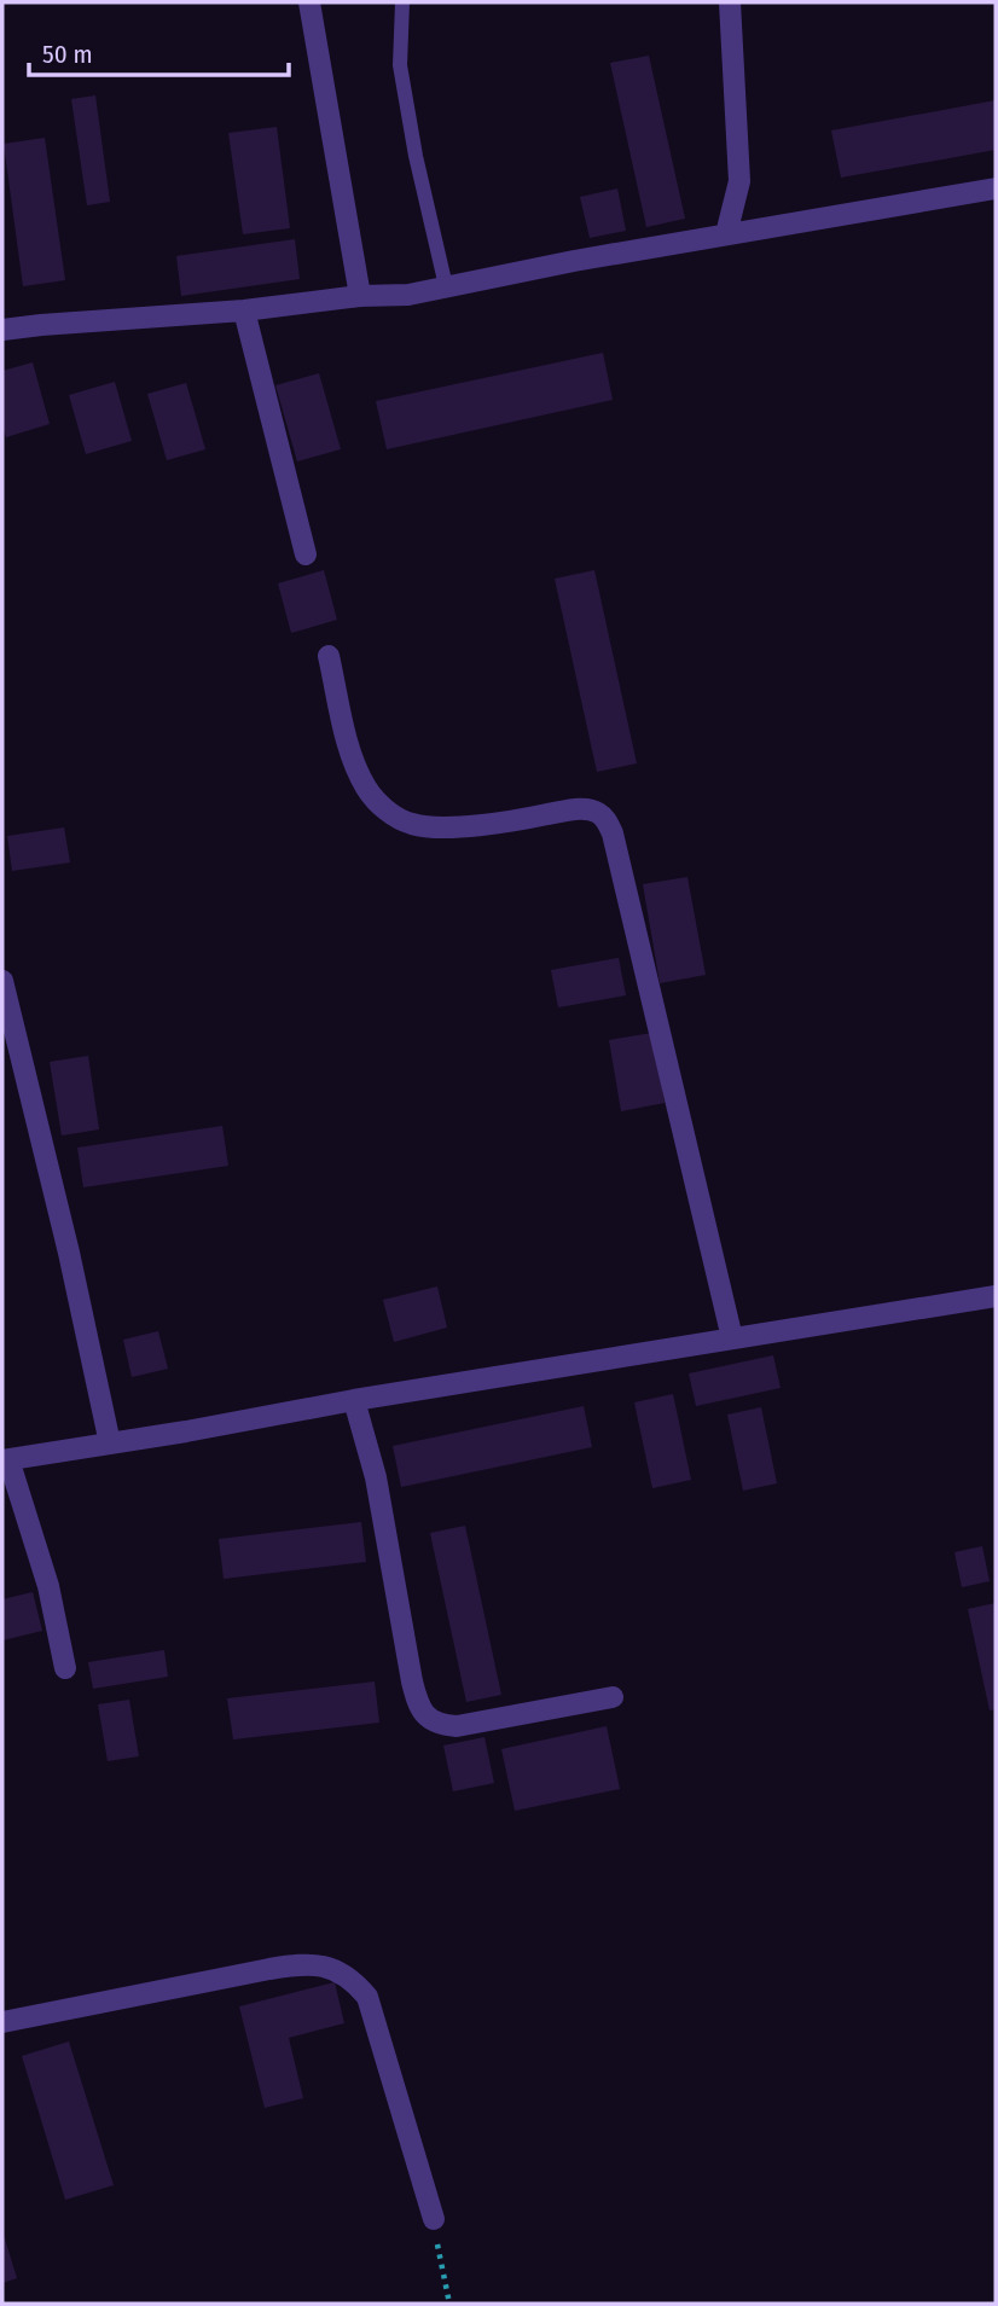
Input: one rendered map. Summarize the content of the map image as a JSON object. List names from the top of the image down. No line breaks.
{"scale_bar":"50 m"}
